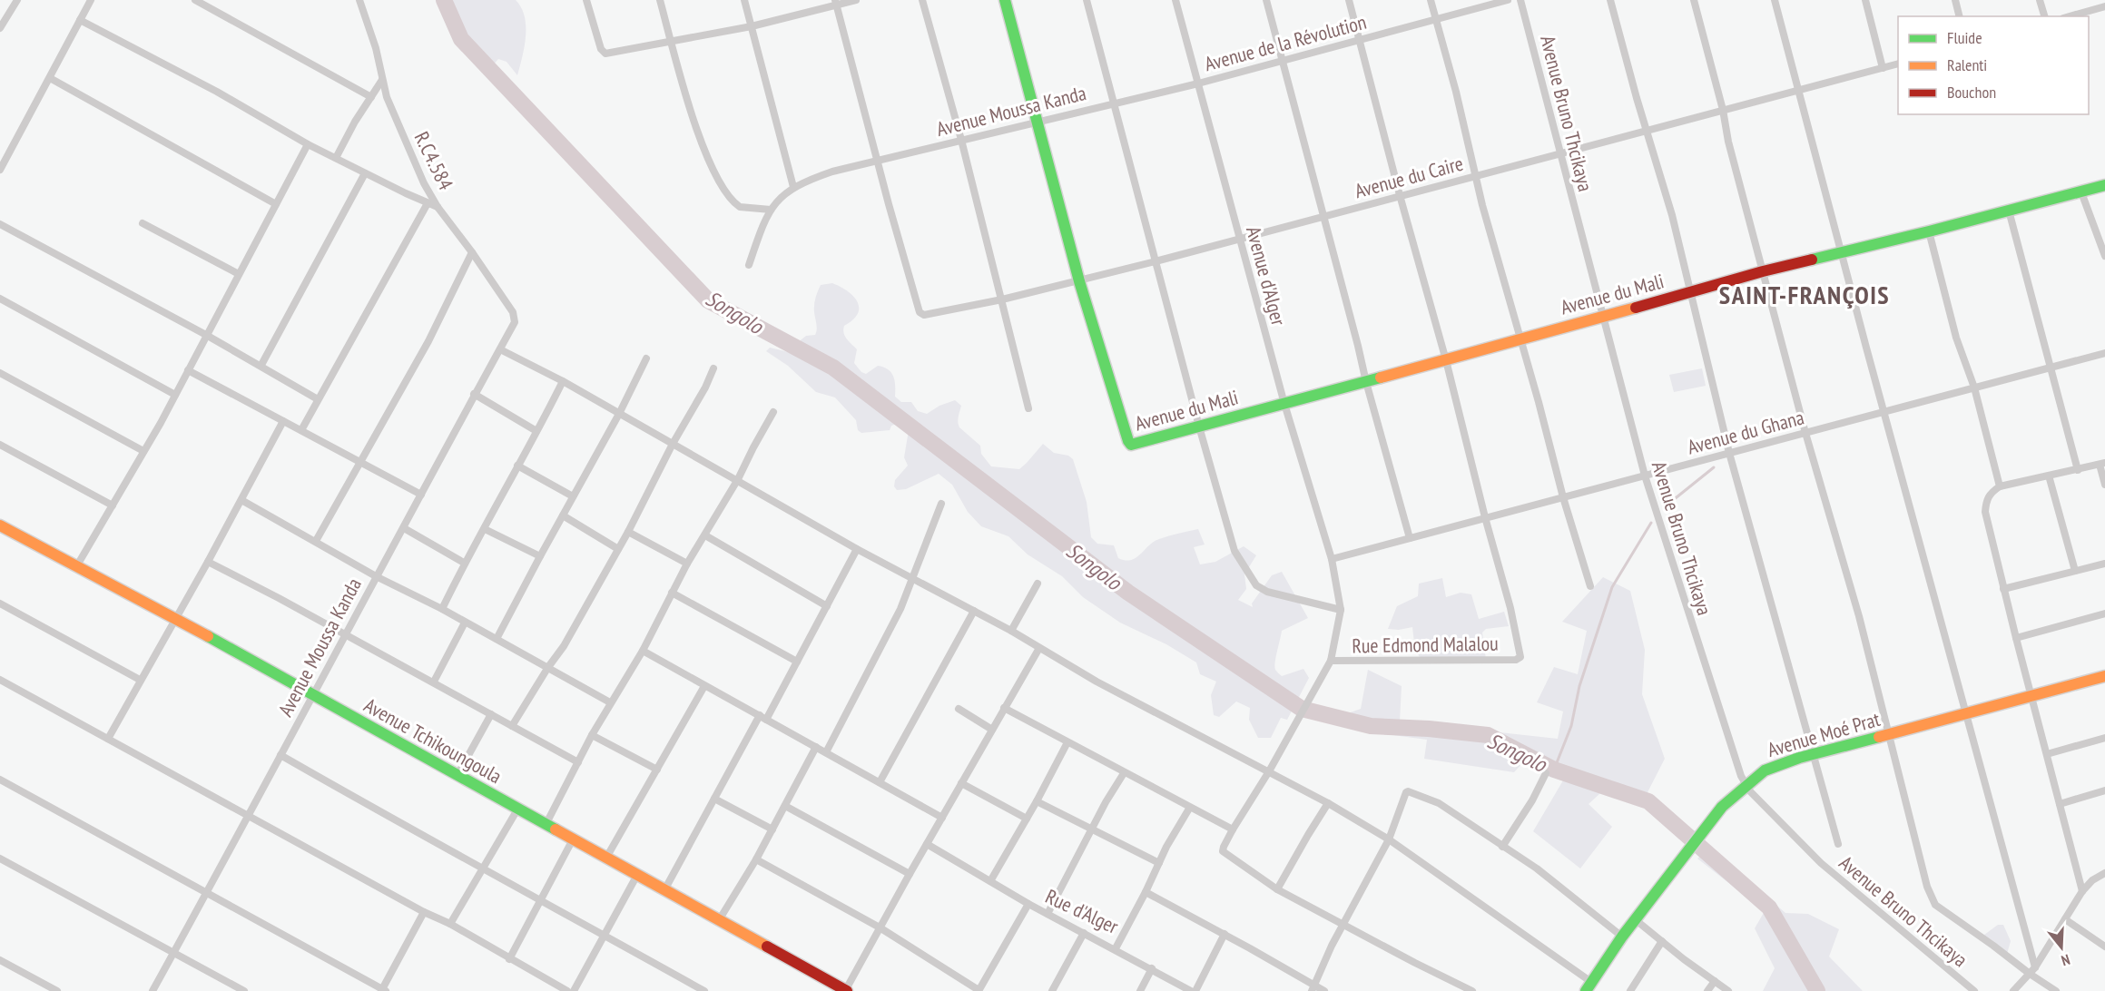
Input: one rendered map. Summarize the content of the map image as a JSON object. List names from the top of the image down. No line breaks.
{"streets":{"street":["Avenue de la Révolution","Avenue Moussa Kanda","Avenue Bruno Thcikaya","R.C4.584","Avenue du Caire","Avenue d'Alger","Avenue du Mali","Avenue du Ghana","Rue Edmond Malalou","Avenue Moé Prat","Avenue Tchikoungoula","Rue d'Alger"]},"crossings":[["Avenue de la Révolution","Avenue Moussa Kanda"],["Avenue de la Révolution","Avenue d'Alger"],["Avenue Moussa Kanda","R.C4.584"],["Avenue Moussa Kanda","Avenue du Caire"],["Avenue Moussa Kanda","Avenue d'Alger"],["Avenue Moussa Kanda","Avenue Tchikoungoula"],["Avenue Bruno Thcikaya","Avenue du Caire"],["Avenue Bruno Thcikaya","Avenue du Mali"],["Avenue Bruno Thcikaya","Avenue du Ghana"],["Avenue Bruno Thcikaya","Avenue Moé Prat"],["Avenue du Caire","Avenue d'Alger"],["Avenue du Caire","Avenue du Mali"],["Avenue d'Alger","Avenue du Mali"],["Avenue d'Alger","Avenue du Ghana"],["Avenue du Ghana","Rue Edmond Malalou"]],"districts":["SAINT-FRANÇOIS"],"water":["Songolo"],"legend":["Fluide","Ralenti","Bouchon"],"north":"bottom"}
